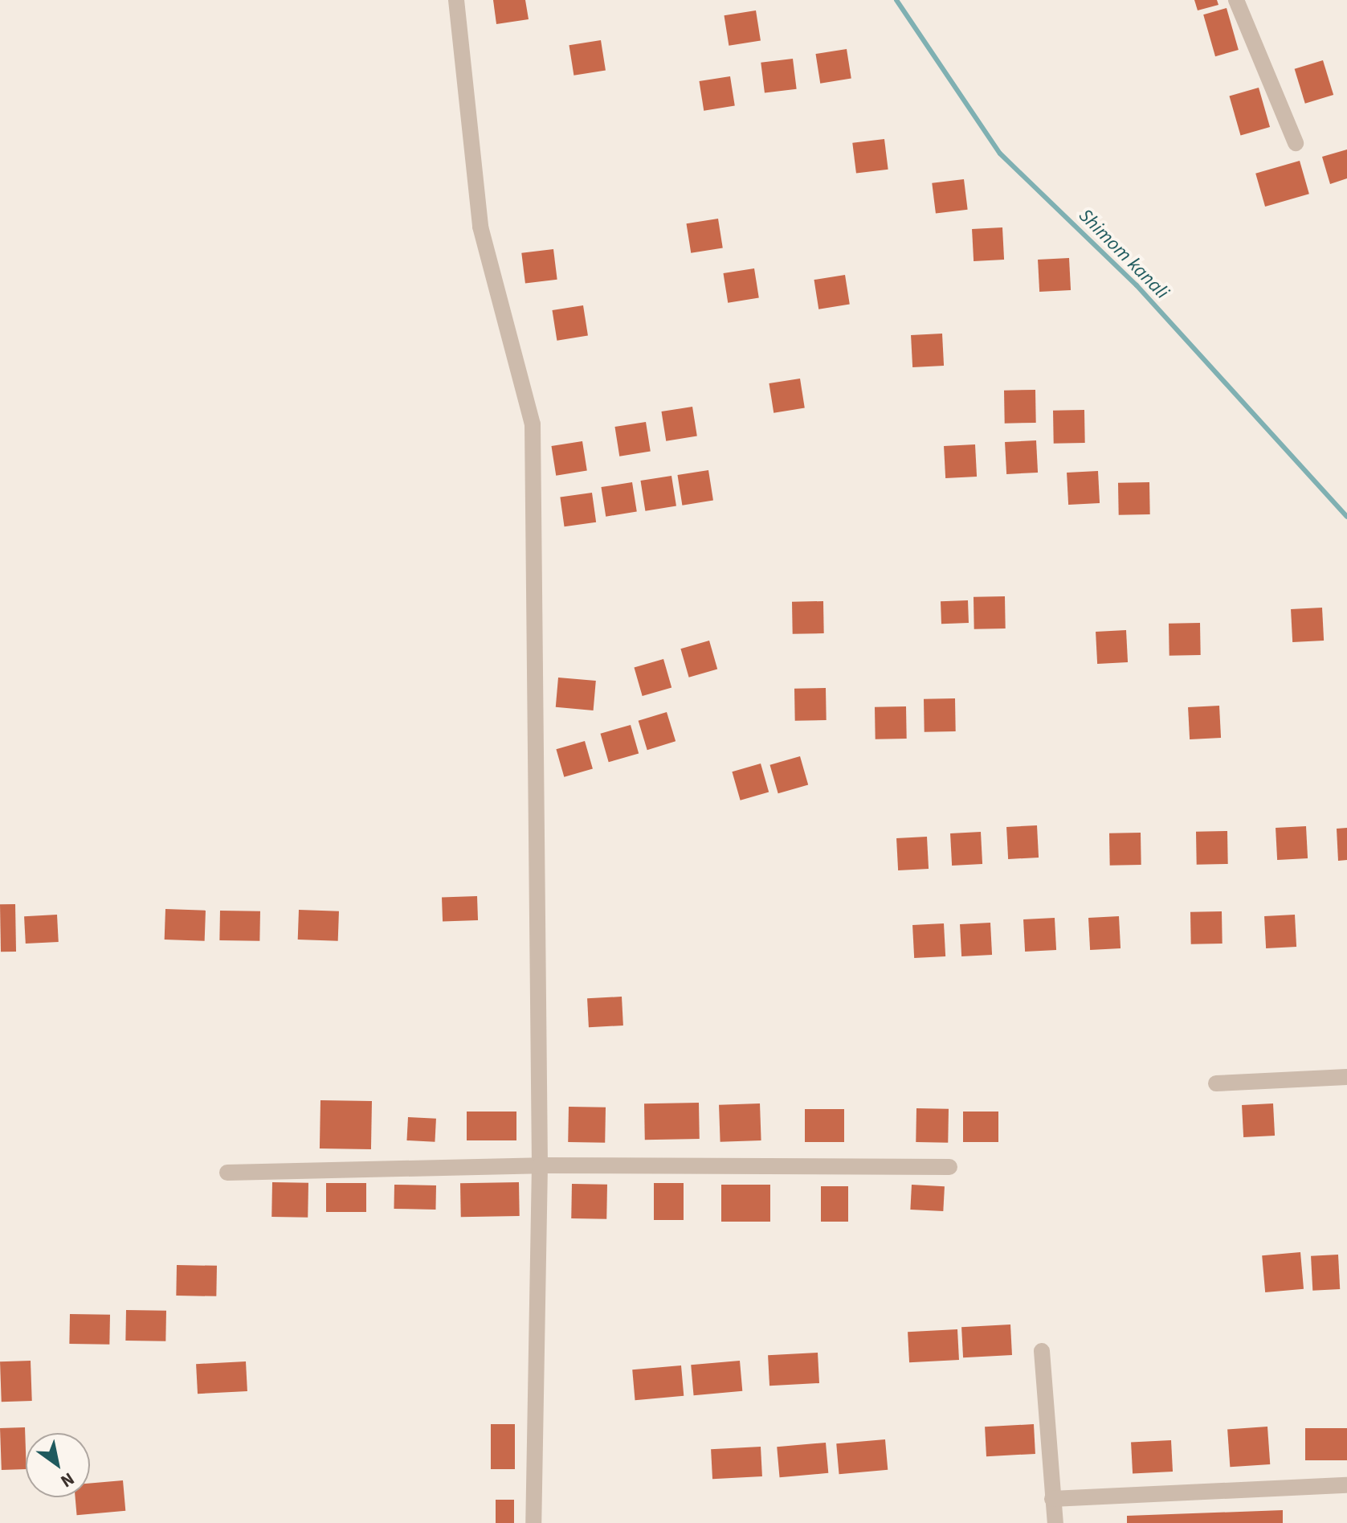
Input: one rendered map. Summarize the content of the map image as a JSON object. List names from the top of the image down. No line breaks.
{"water":["Shimom kanali"],"north":"bottom right"}
